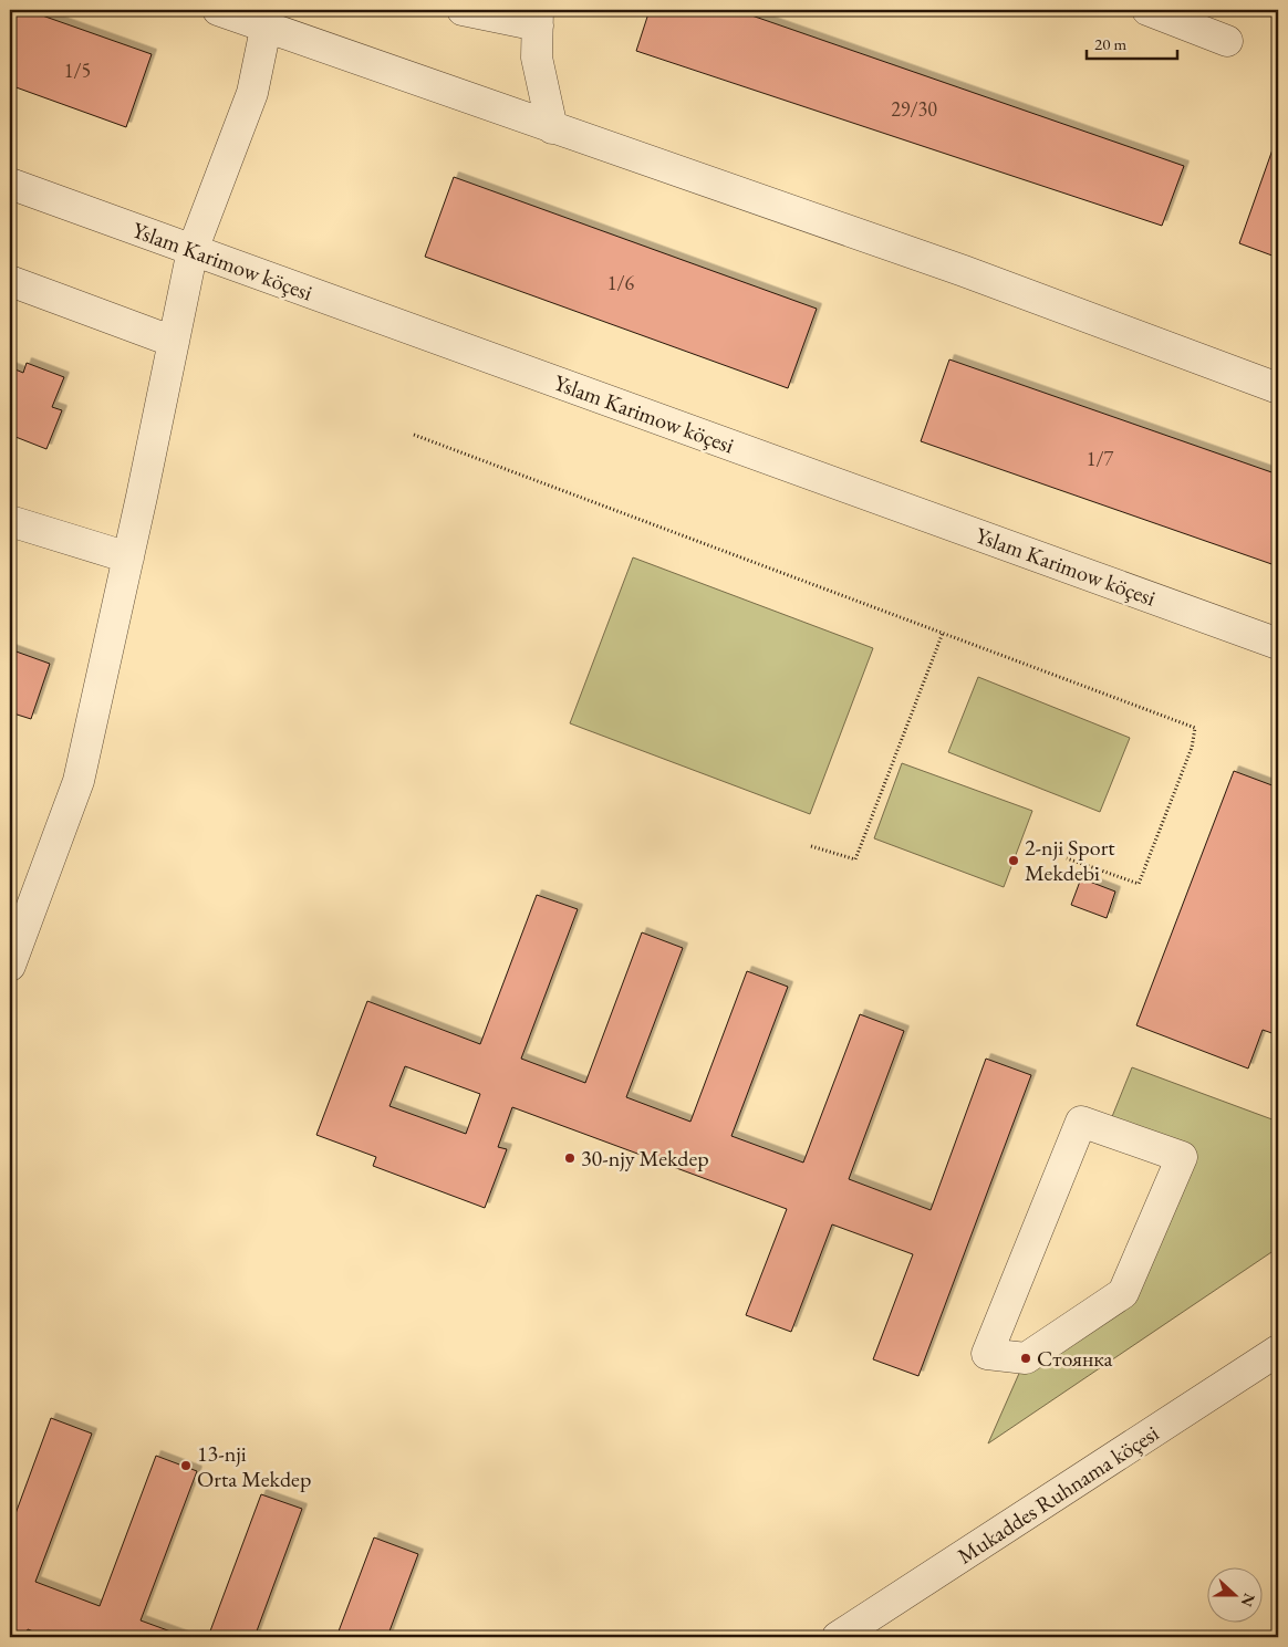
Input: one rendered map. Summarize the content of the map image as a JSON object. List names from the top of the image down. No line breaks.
{"streets":{"street":["Yslam Karimow köçesi","Mukaddes Ruhnama köçesi"]},"places":["2-nji Sport Mekdebi","30-njy Mekdep","Стоянка","13-nji Orta Mekdep"],"house_numbers":["1/5","29/30","1/6","1/7"],"scale_bar":"20 m","north":"right"}
